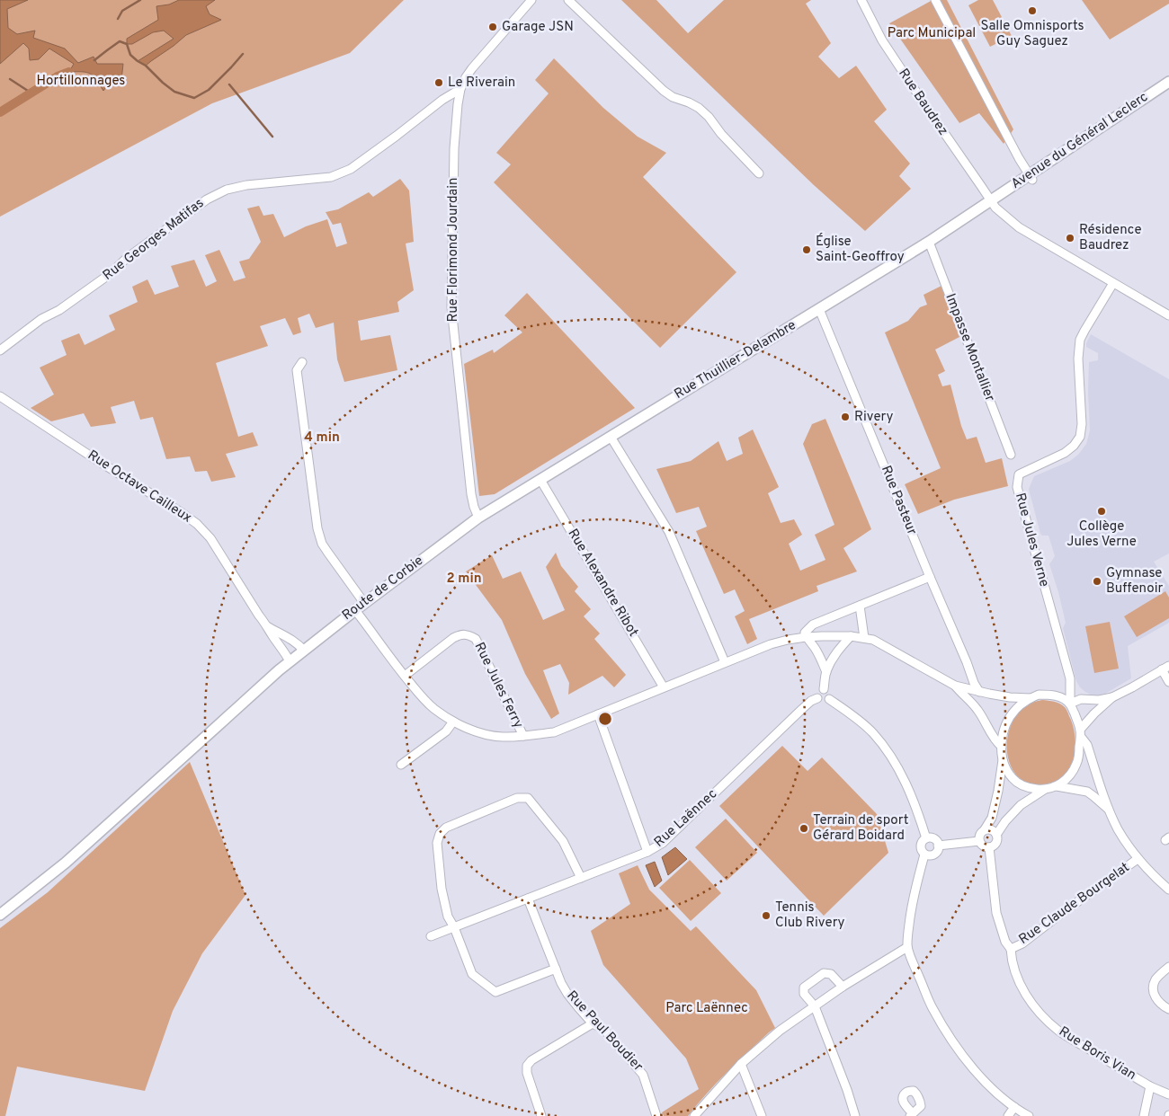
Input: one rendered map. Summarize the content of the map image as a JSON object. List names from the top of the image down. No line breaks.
{"streets":{"main road":["Avenue du Général Leclerc","Rue Thuillier-Delambre","Route de Corbie"],"street":["Rue Baudrez","Rue Georges Matifas","Rue Florimond Jourdain","Impasse Montallier","Rue Octave Cailleux","Rue Pasteur","Rue Jules Verne","Rue Alexandre Ribot","Rue Jules Ferry","Rue Laënnec","Rue Claude Bourgelat","Rue Paul Boudier","Rue Boris Vian"]},"crossings":[["Rue Baudrez","Avenue du Général Leclerc"],["Rue Baudrez","Rue Thuillier-Delambre"],["Rue Baudrez","Rue Jules Verne"],["Avenue du Général Leclerc","Rue Thuillier-Delambre"],["Rue Georges Matifas","Rue Florimond Jourdain"],["Rue Florimond Jourdain","Rue Thuillier-Delambre"],["Rue Florimond Jourdain","Route de Corbie"],["Impasse Montallier","Rue Thuillier-Delambre"],["Rue Thuillier-Delambre","Rue Pasteur"],["Rue Thuillier-Delambre","Rue Alexandre Ribot"],["Rue Thuillier-Delambre","Route de Corbie"],["Rue Octave Cailleux","Route de Corbie"],["Rue Laënnec","Rue Paul Boudier"],["Rue Claude Bourgelat","Rue Boris Vian"]],"parks":["Parc Municipal","Hortillonnages","Parc Laënnec"],"places":["Salle Omnisports Guy Saguez","Garage JSN","Le Riverain","Résidence Baudrez","Église Saint-Geoffroy","Rivery","Collège Jules Verne","Gymnase Buffenoir","Terrain de sport Gérard Boidard","Tennis Club Rivery"],"rings":["4 min","2 min"]}
